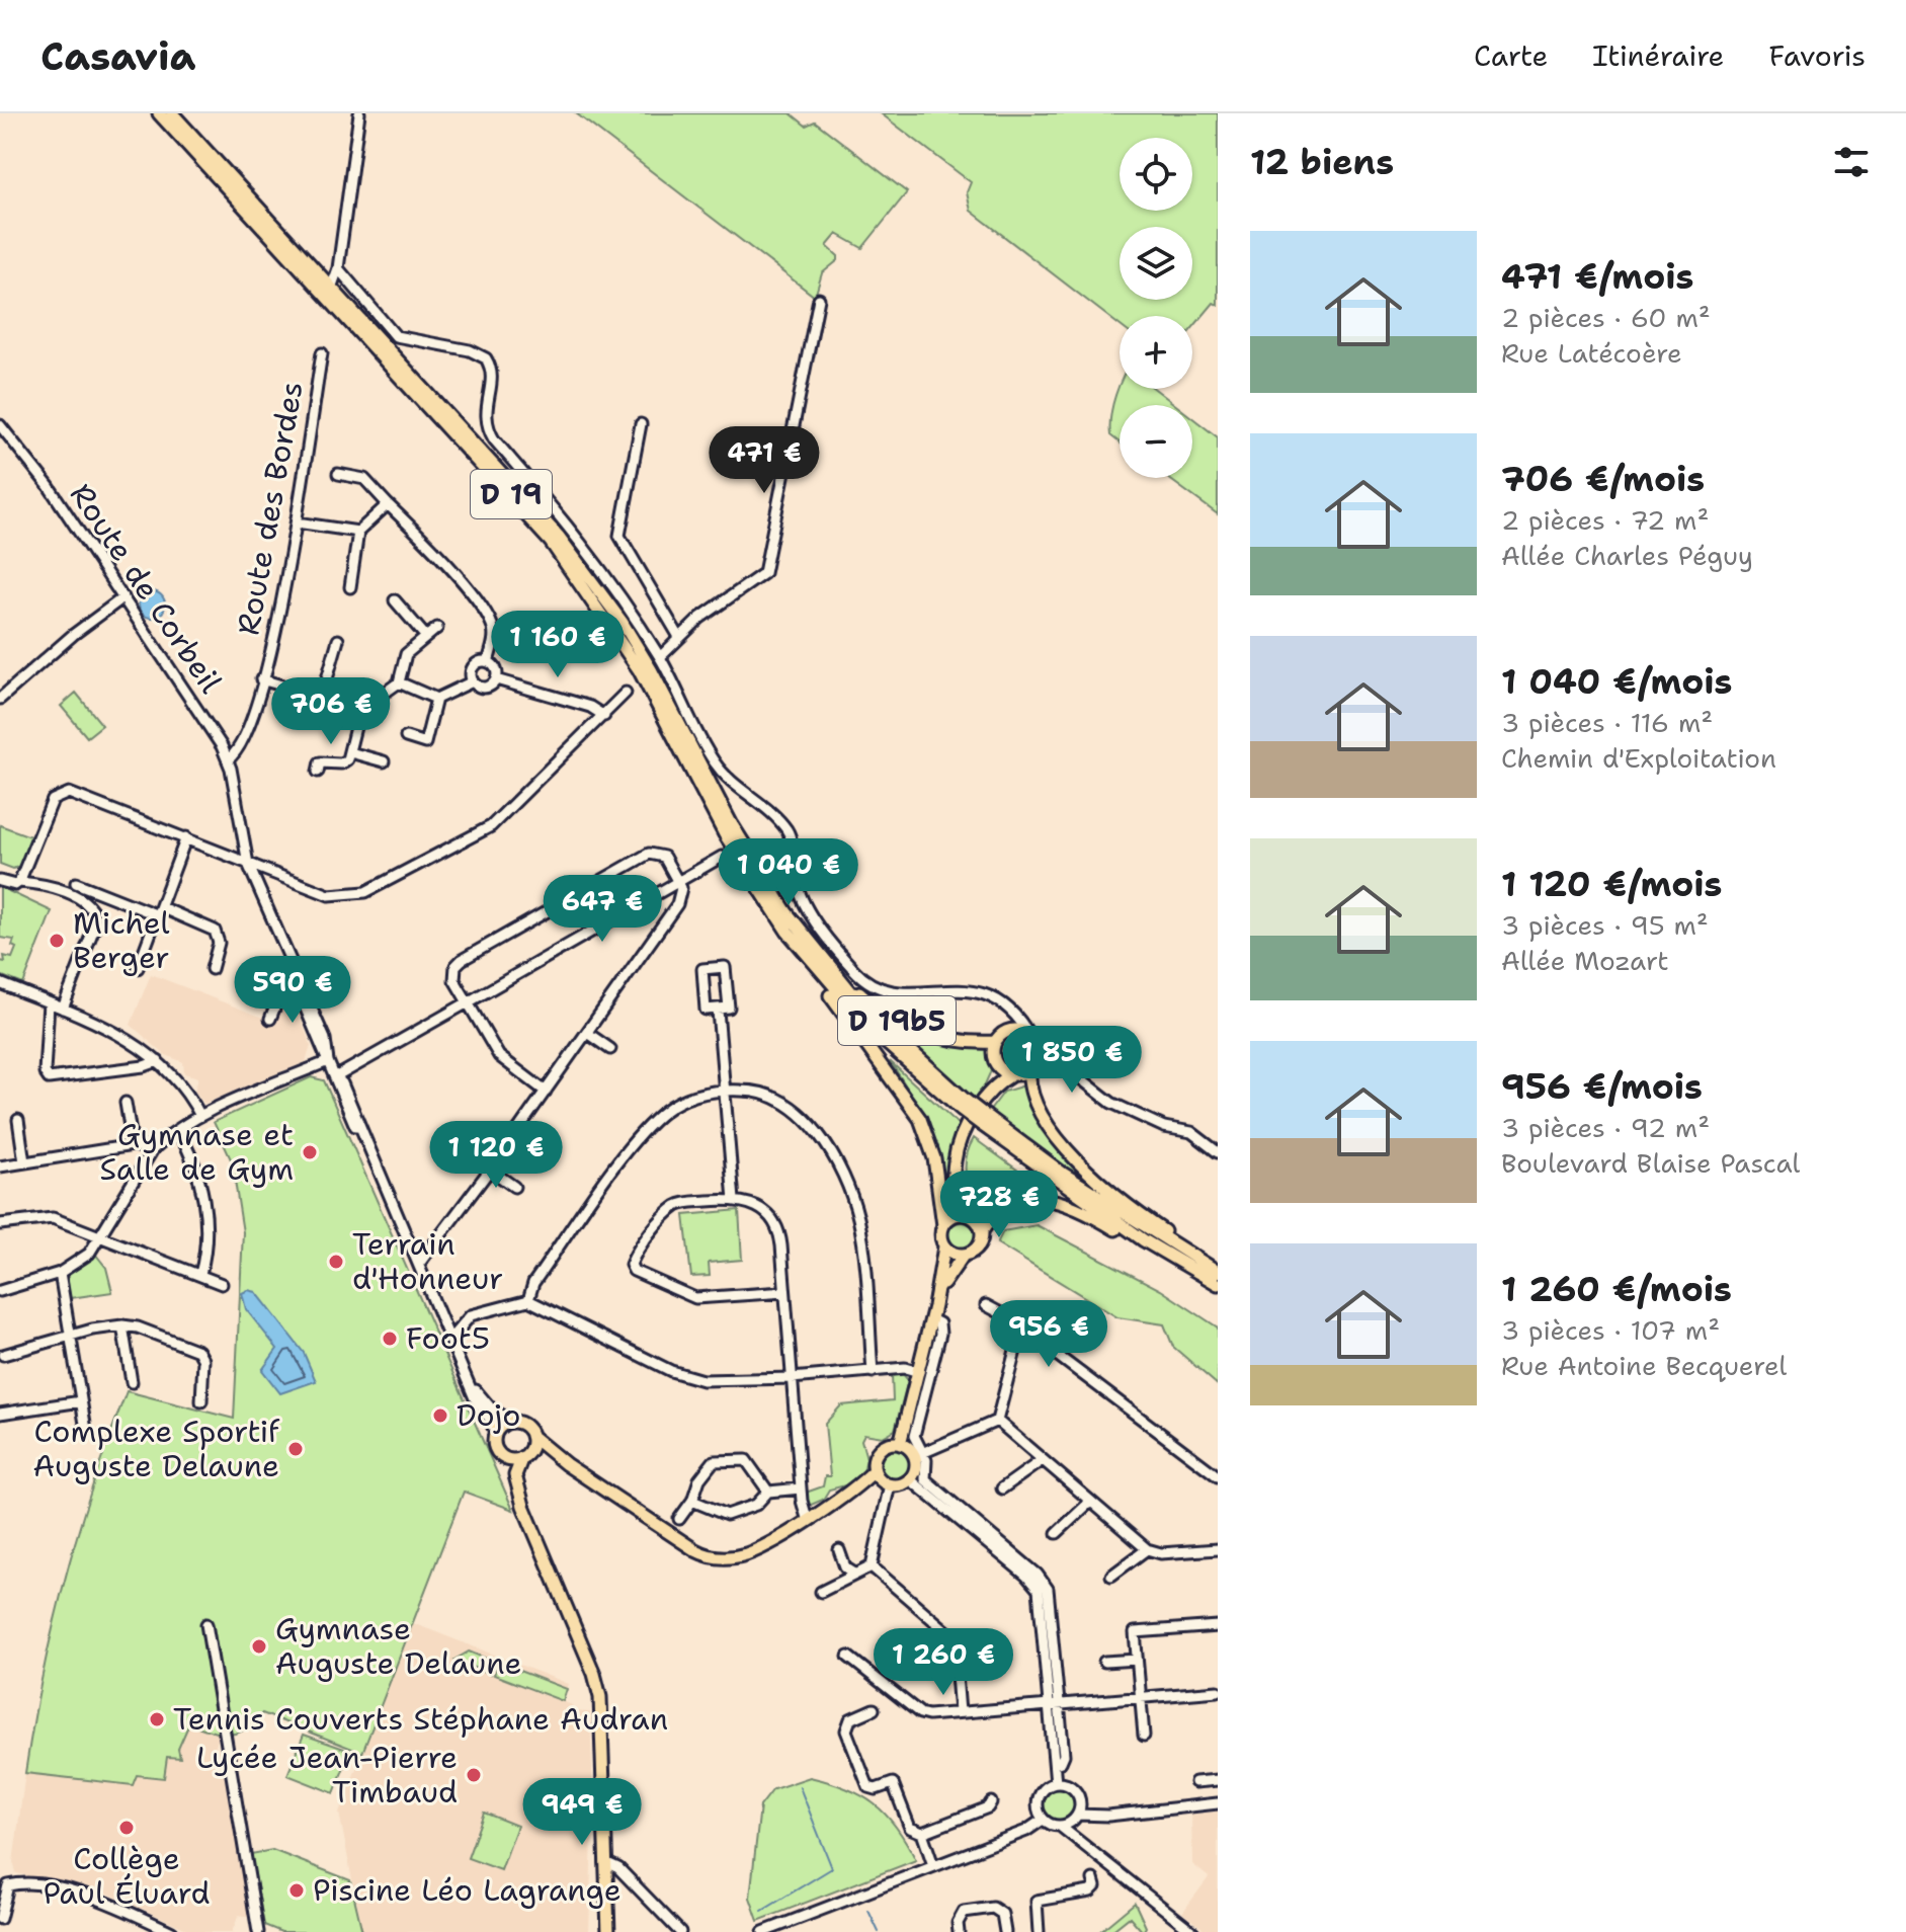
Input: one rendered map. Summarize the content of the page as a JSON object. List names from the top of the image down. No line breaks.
{"streets":{"main road":["D 19","D 19b5"],"street":["Route des Bordes","Route de Corbeil"]},"crossings":[["D 19","D 19b5"],["Route des Bordes","Route de Corbeil"]],"places":["Michel Berger","Gymnase et Salle de Gym","Terrain d'Honneur","Foot5","Dojo","Complexe Sportif Auguste Delaune","Gymnase Auguste Delaune","Tennis Couverts Stéphane Audran","Lycée Jean-Pierre Timbaud","Collège Paul Éluard","Piscine Léo Lagrange"],"page":{"header":"Casavia","nav":["Carte","Itinéraire","Favoris"],"heading":"12 biens","map_buttons":["+","−"],"list":[{"name":"471 €/mois","note":"2 pièces · 60 m² · Rue Latécoère"},{"name":"706 €/mois","note":"2 pièces · 72 m² · Allée Charles Péguy"},{"name":"1 040 €/mois","note":"3 pièces · 116 m² · Chemin d'Exploitation"},{"name":"1 120 €/mois","note":"3 pièces · 95 m² · Allée Mozart"},{"name":"956 €/mois","note":"3 pièces · 92 m² · Boulevard Blaise Pascal"},{"name":"1 260 €/mois","note":"3 pièces · 107 m² · Rue Antoine Becquerel"}],"price":["471 €","1 160 €","706 €","1 040 €","647 €","590 €","1 850 €","1 120 €","728 €","956 €","1 260 €","949 €"]}}
